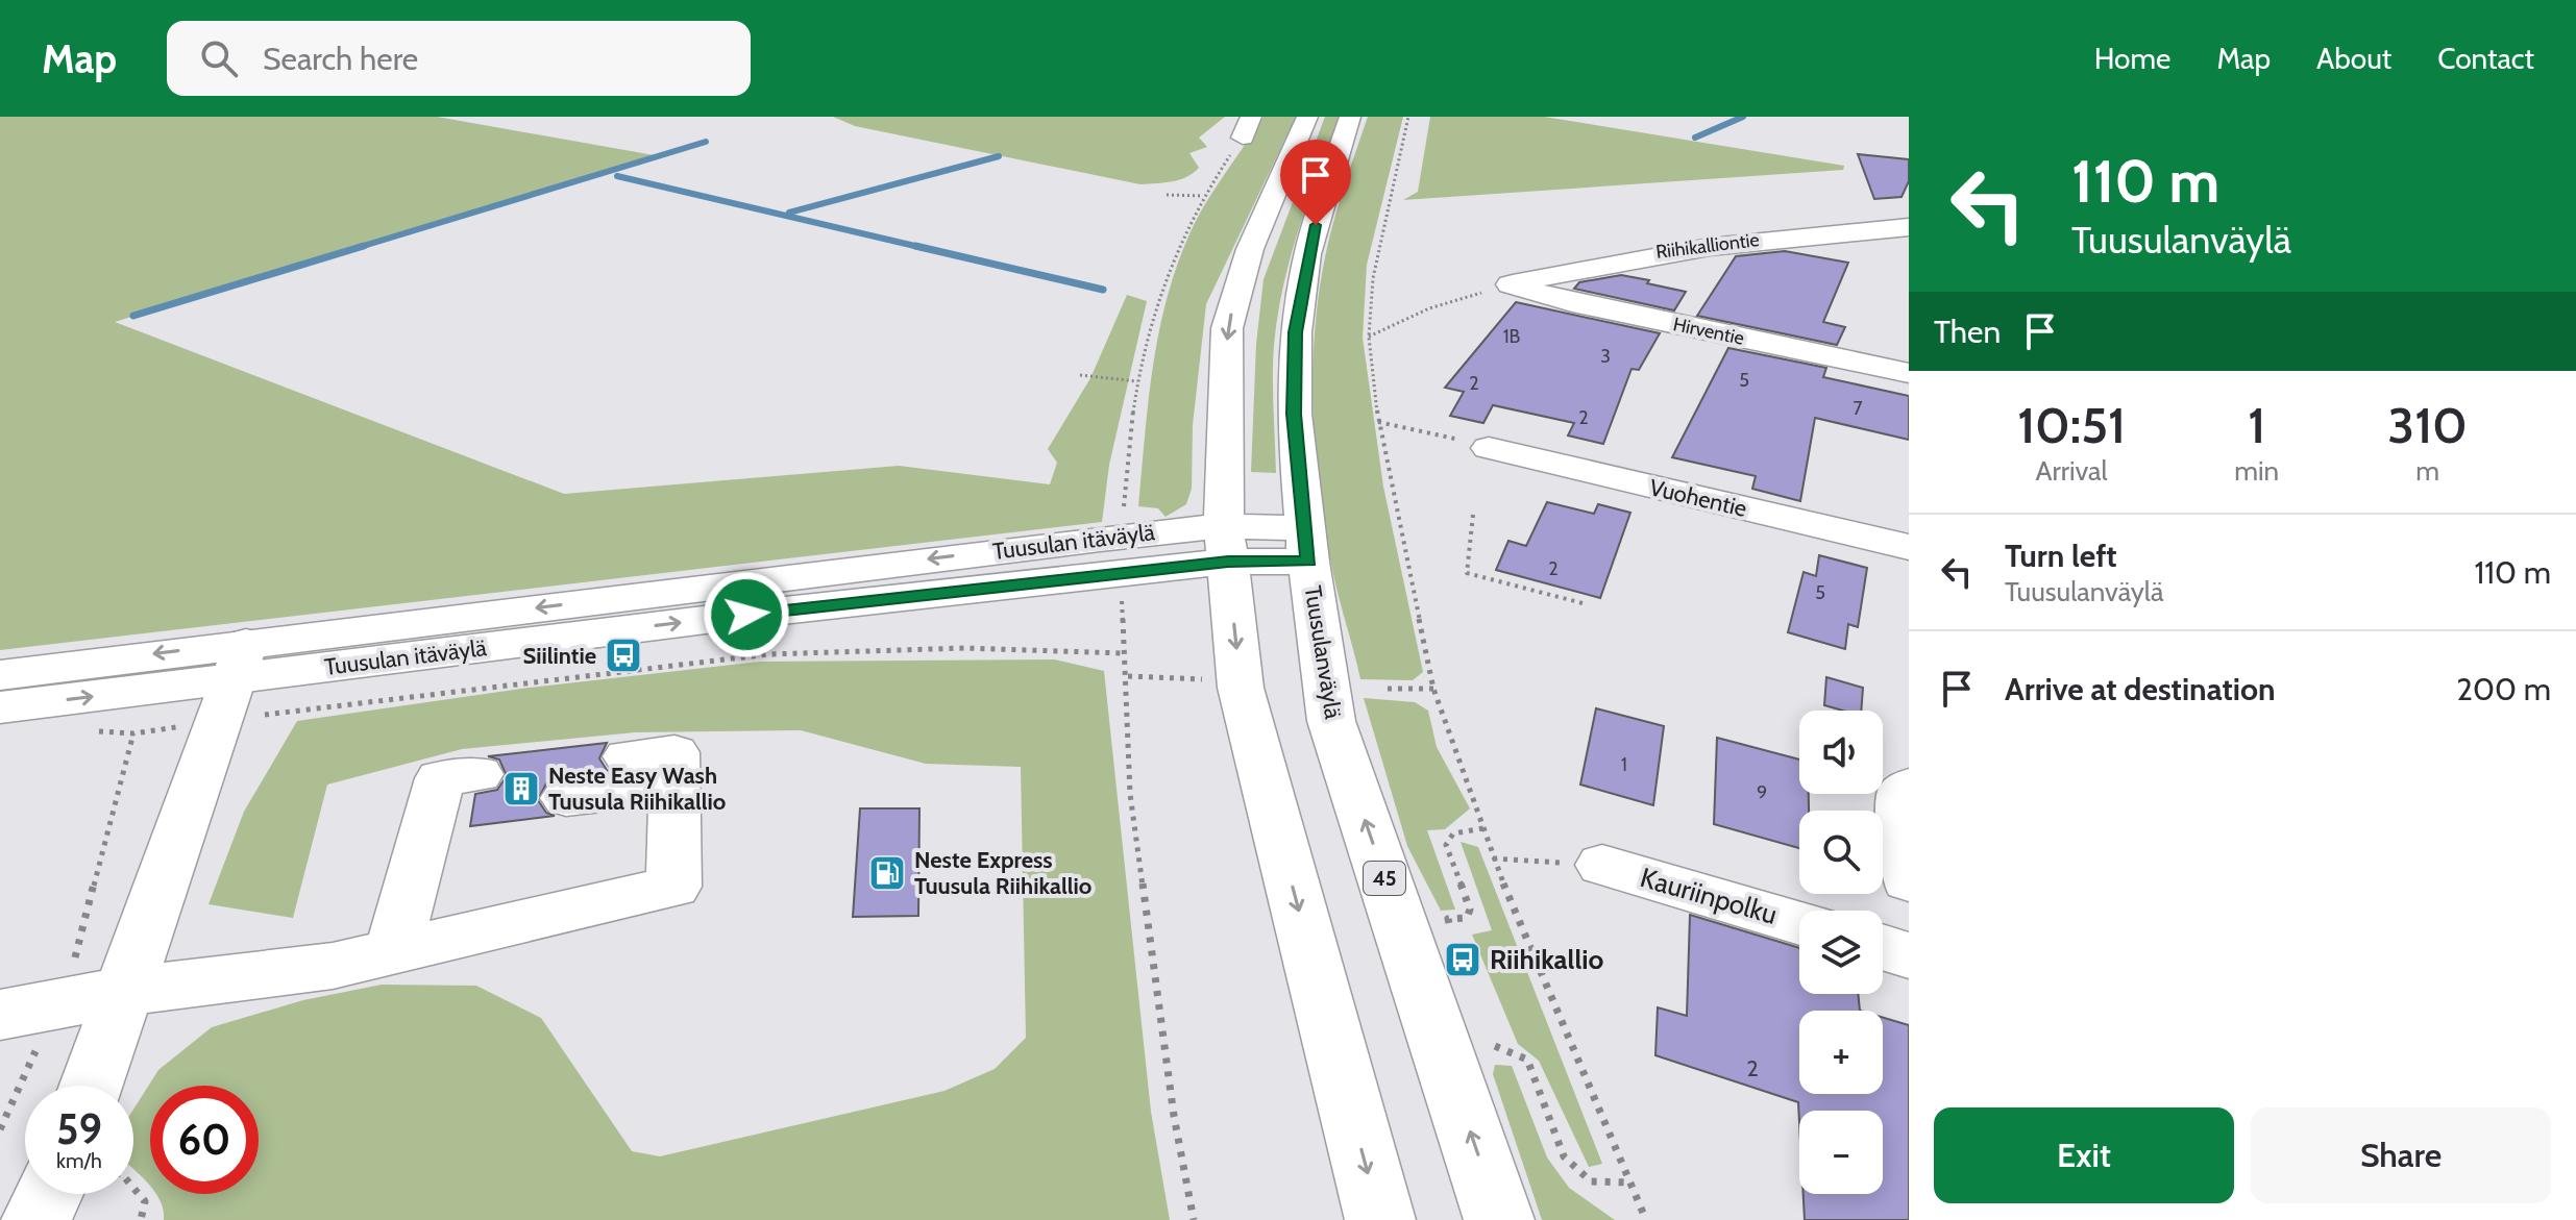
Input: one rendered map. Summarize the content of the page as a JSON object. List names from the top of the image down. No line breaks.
{"streets":{"main road":["Riihikalliontie","Hirventie","Vuohentie","Tuusulan itäväylä","Tuusulanväylä","45","Kauriinpolku"]},"crossings":[["Riihikalliontie","Hirventie"],["Tuusulan itäväylä","Tuusulanväylä"]],"places":{"bus stop":["Siilintie","Riihikallio"],"building":["Neste Easy Wash Tuusula Riihikallio"],"fuel station":["Neste Express Tuusula Riihikallio"]},"house_numbers":["1B","3","5","2","7","2","2","5","1","9","2"],"page":{"header":"Map","search":"Search here","nav":["Home","Map","About","Contact"],"turn":["110 m","Tuusulanväylä"],"then":"Then","eta":["10:51","Arrival","1","min","310","m"],"list":[{"name":"Turn left","note":"Tuusulanväylä","value":"110 m"},{"name":"Arrive at destination","value":"200 m"}],"map_buttons":["+","−"],"speed":"59 km/h","limit":"60","buttons":["Exit","Share"]}}
